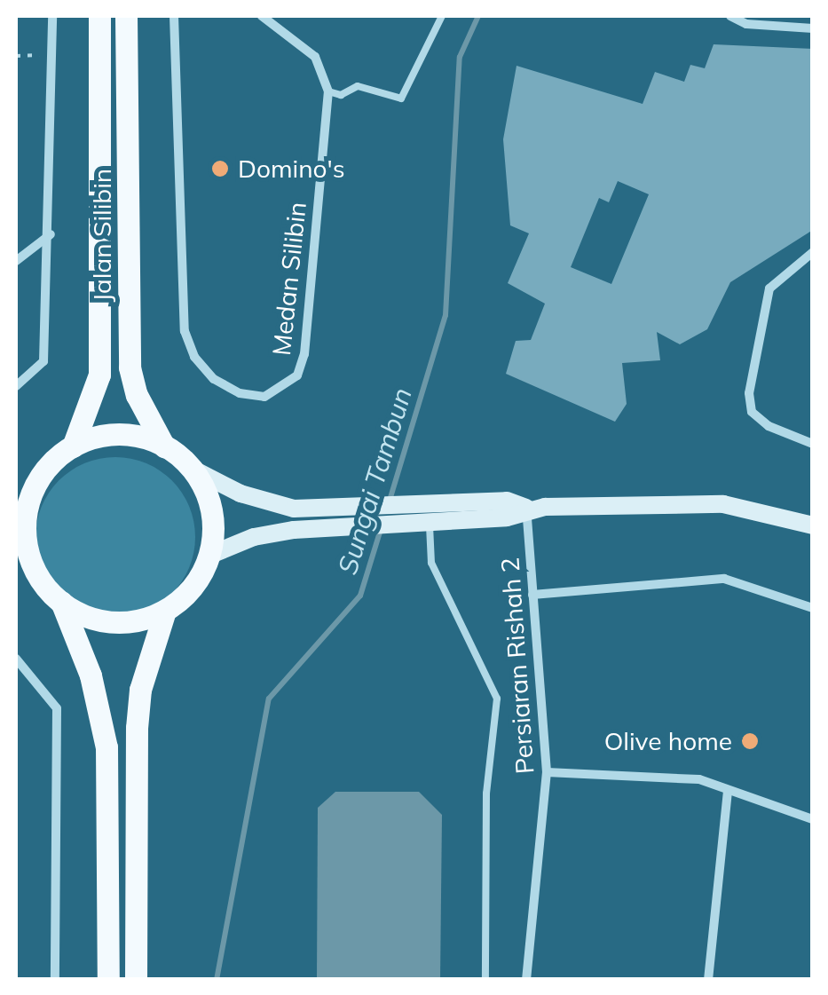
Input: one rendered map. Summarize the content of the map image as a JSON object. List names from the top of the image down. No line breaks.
{"streets":{"main road":["Jalan Silibin"],"street":["Medan Silibin","Persiaran Rishah 2"]},"water":["Sungai Tambun"],"places":["Domino's","Olive home"]}
